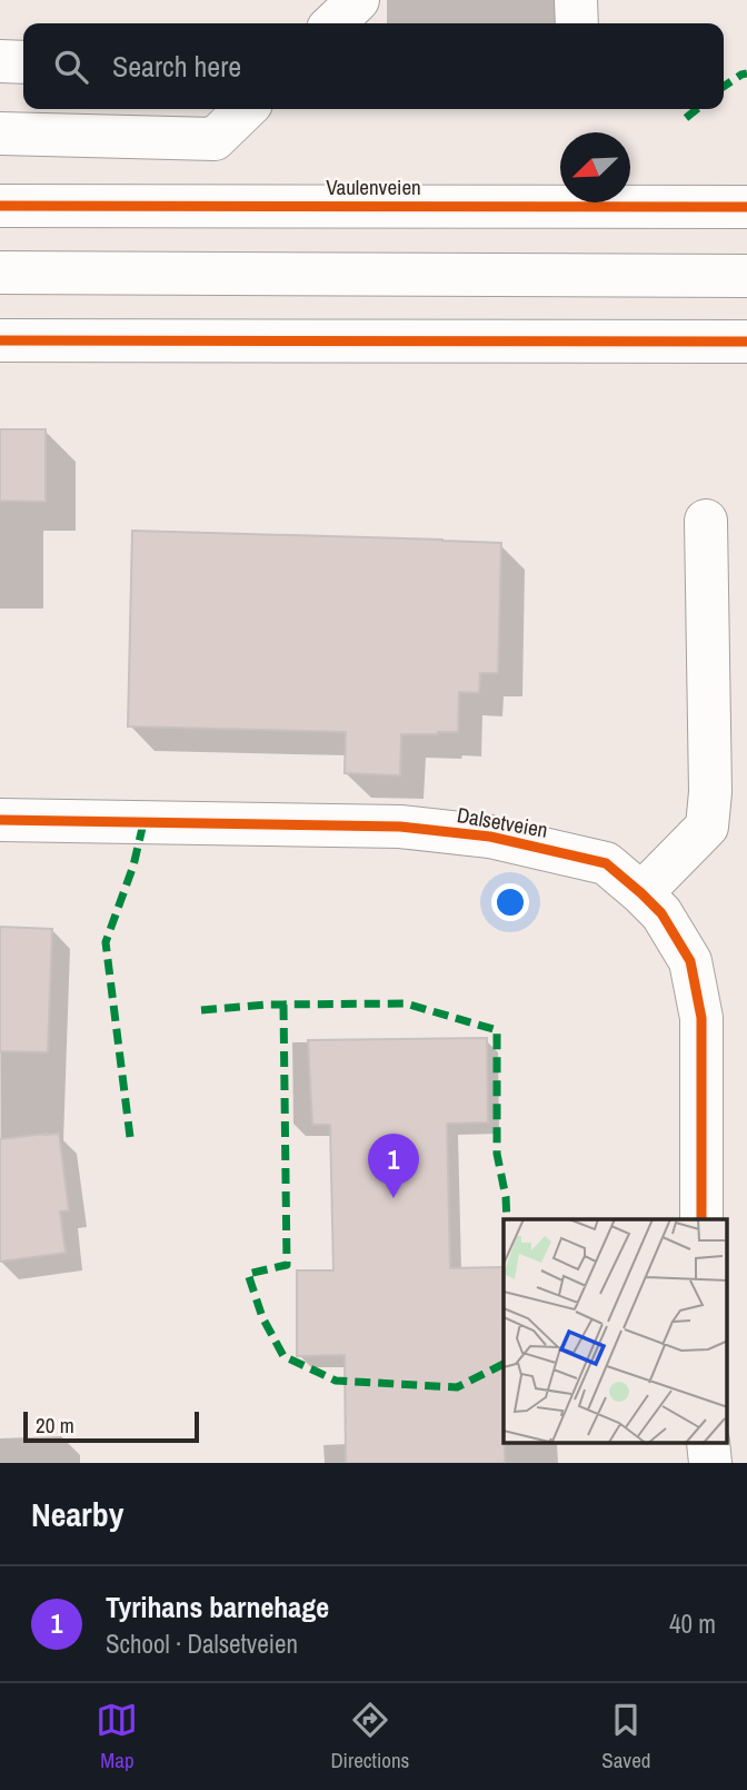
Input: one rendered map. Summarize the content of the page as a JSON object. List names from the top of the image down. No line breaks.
{"streets":{"main road":["Vaulenveien","Dalsetveien"]},"scale_bar":"20 m","north":"bottom left","page":{"search":"Search here","pins":"1","scale":"20 m","heading":"Nearby","list":[{"mark":"1","name":"Tyrihans barnehage","note":"School · Dalsetveien","value":"40 m"}],"nav":["Map","Directions","Saved"]}}
